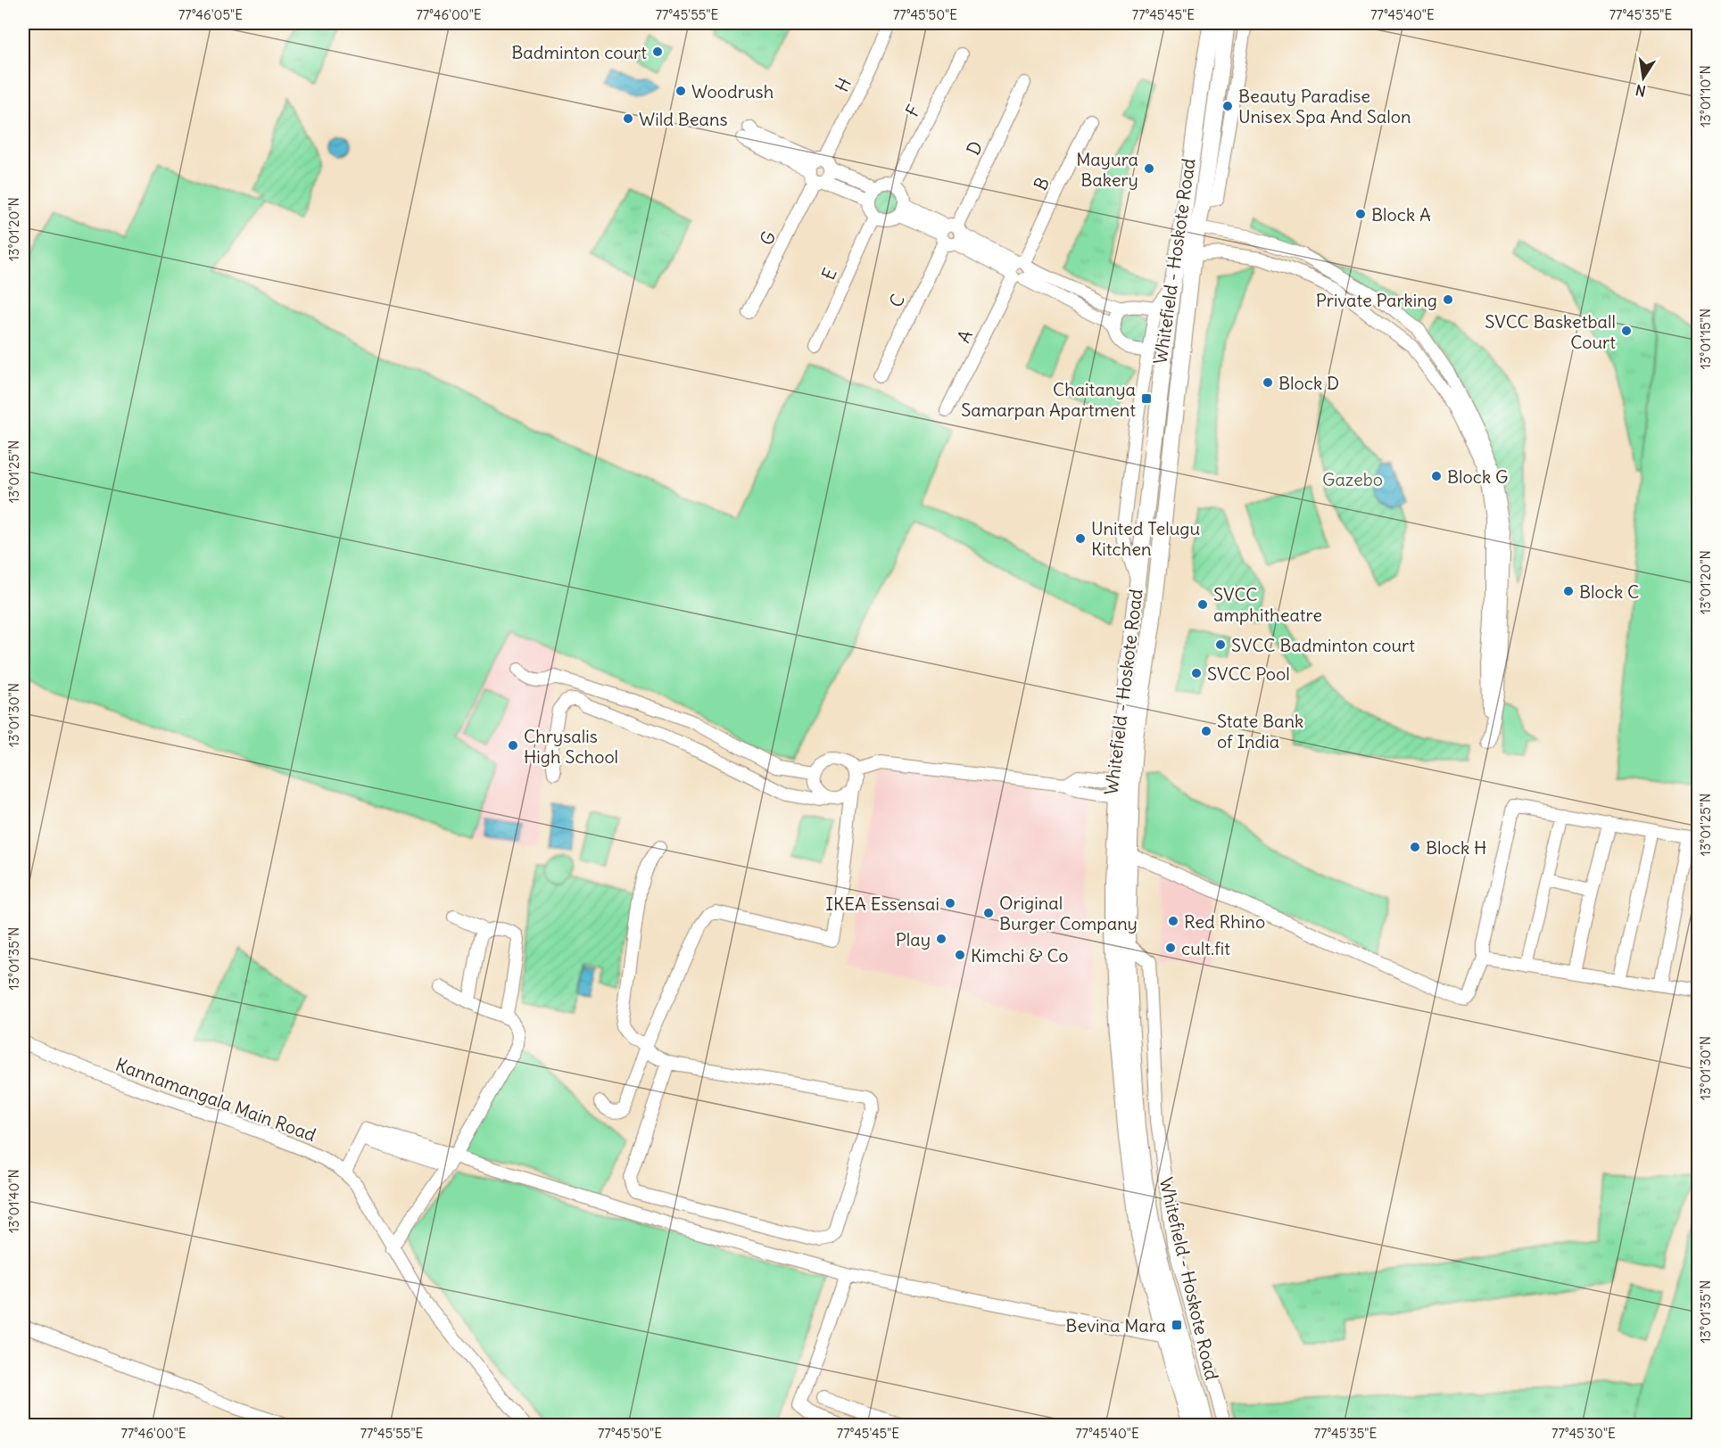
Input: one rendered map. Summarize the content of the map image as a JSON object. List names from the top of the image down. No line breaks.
{"streets":{"main road":["Whitefield - Hoskote Road"],"street":["H","F","D","B","G","E","C","A","Kannamangala Main Road"]},"crossings":[["H","G"],["F","E"],["D","C"],["B","A"]],"parks":["Gazebo"],"places":{"other":["Badminton court","Woodrush","Beauty Paradise Unisex Spa And Salon","Wild Beans","Mayura Bakery","Block A","Private Parking","SVCC Basketball Court","Block D","Block G","United Telugu Kitchen","Block C","SVCC amphitheatre","SVCC Badminton court","SVCC Pool","State Bank of India","Chrysalis High School","Block H","IKEA Essensai","Original Burger Company","Red Rhino","Play","cult.fit","Kimchi & Co"],"transit":["Chaitanya Samarpan Apartment","Bevina Mara"]},"north":"bottom","coordinates":["77°46'05\"E","77°46'00\"E","77°45'55\"E","77°45'50\"E","77°45'45\"E","77°45'40\"E","77°45'35\"E","13°01'10\"N","13°01'20\"N","13°01'15\"N","13°01'25\"N","13°01'30\"N","13°01'35\"N","13°01'40\"N","77°45'30\"E"]}
